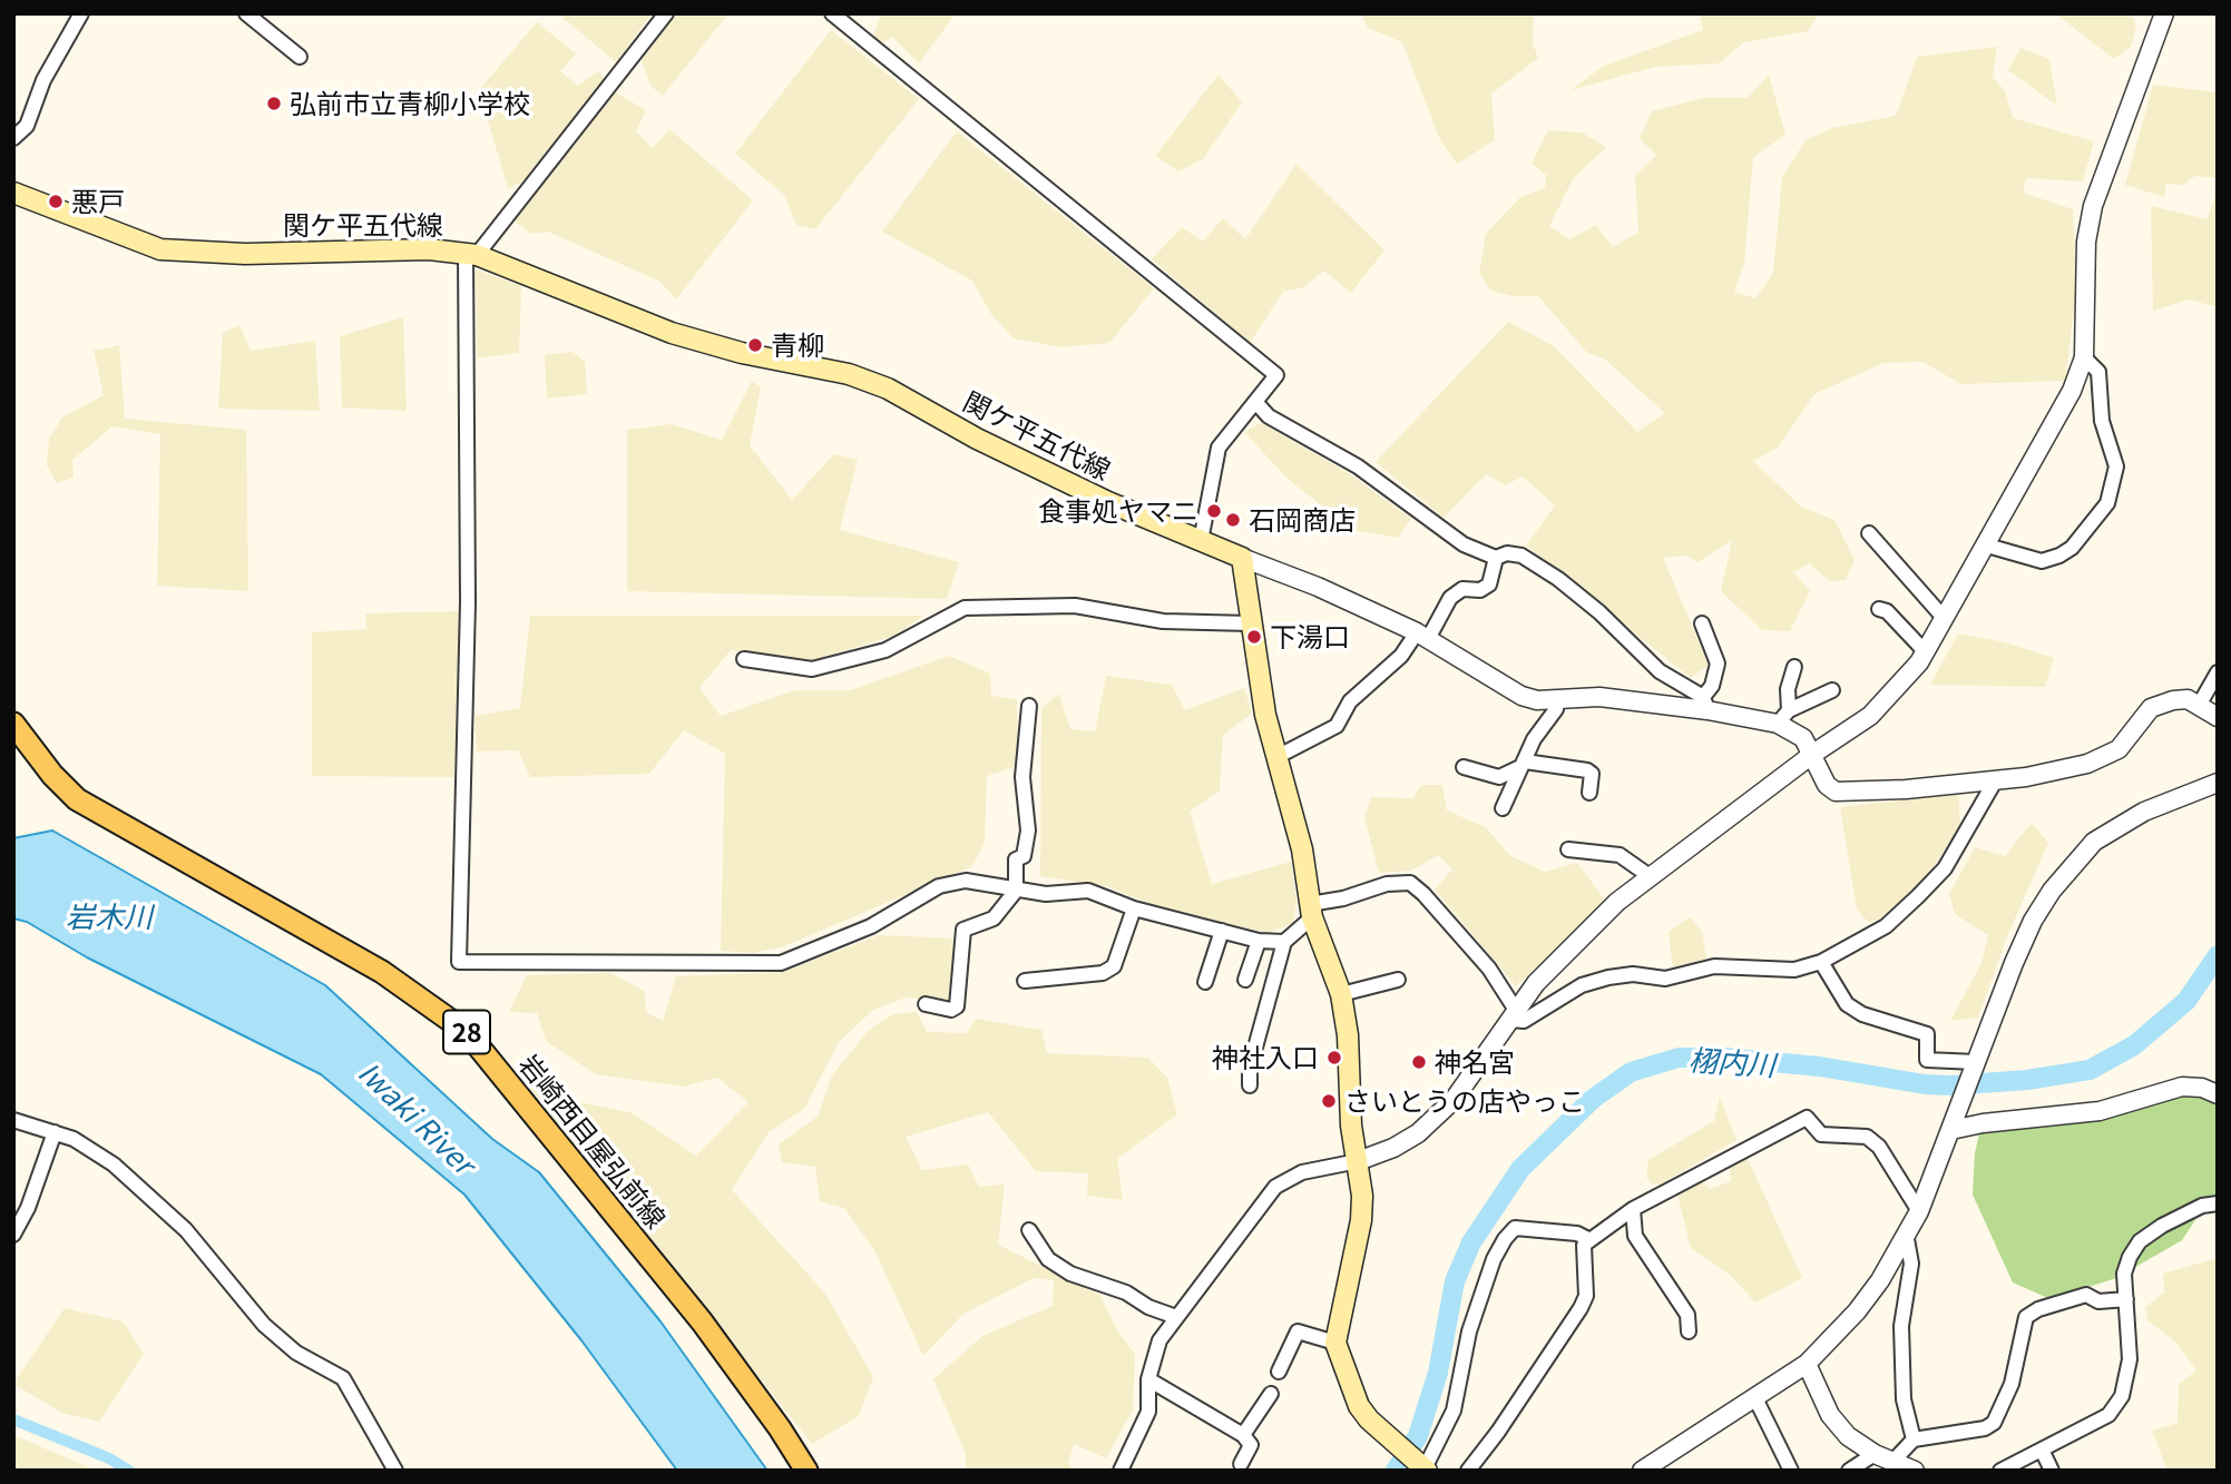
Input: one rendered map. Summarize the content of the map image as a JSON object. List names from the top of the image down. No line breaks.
{"streets":{"main road":["関ケ平五代線","28","岩崎西目屋弘前線"]},"water":["岩木川","栩内川","Iwaki River"],"places":["弘前市立青柳小学校","悪戸","青柳","食事処ヤマニ","石岡商店","下湯口","神社入口","神名宮","さいとうの店やっこ"]}
